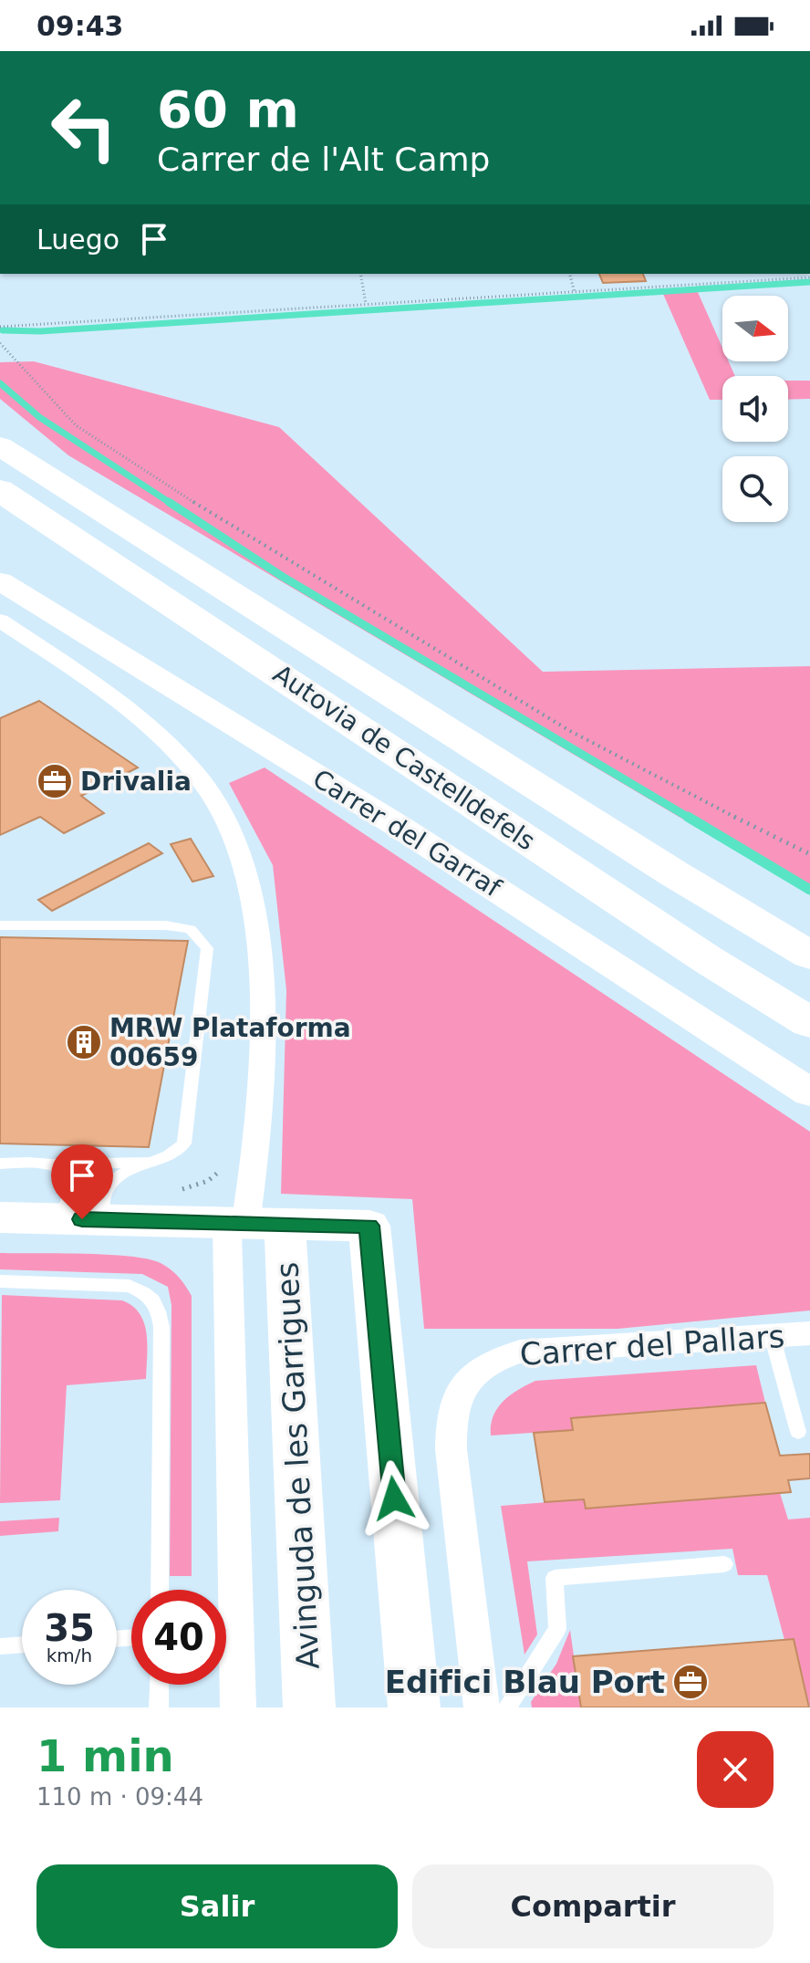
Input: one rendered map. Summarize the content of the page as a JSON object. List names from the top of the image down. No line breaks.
{"streets":{"highway":["Autovia de Castelldefels"],"main road":["Carrer del Garraf","Avinguda de les Garrigues"],"street":["Carrer del Pallars"]},"places":{"office":["Drivalia","Edifici Blau Port"],"building":["MRW Plataforma 00659"]},"north":"right","page":{"status":"09:43","turn":["60 m","Carrer de l'Alt Camp"],"then":"Luego","speed":"35 km/h","limit":"40","heading":["1 min","110 m · 09:44"],"buttons":["Salir","Compartir"]}}
